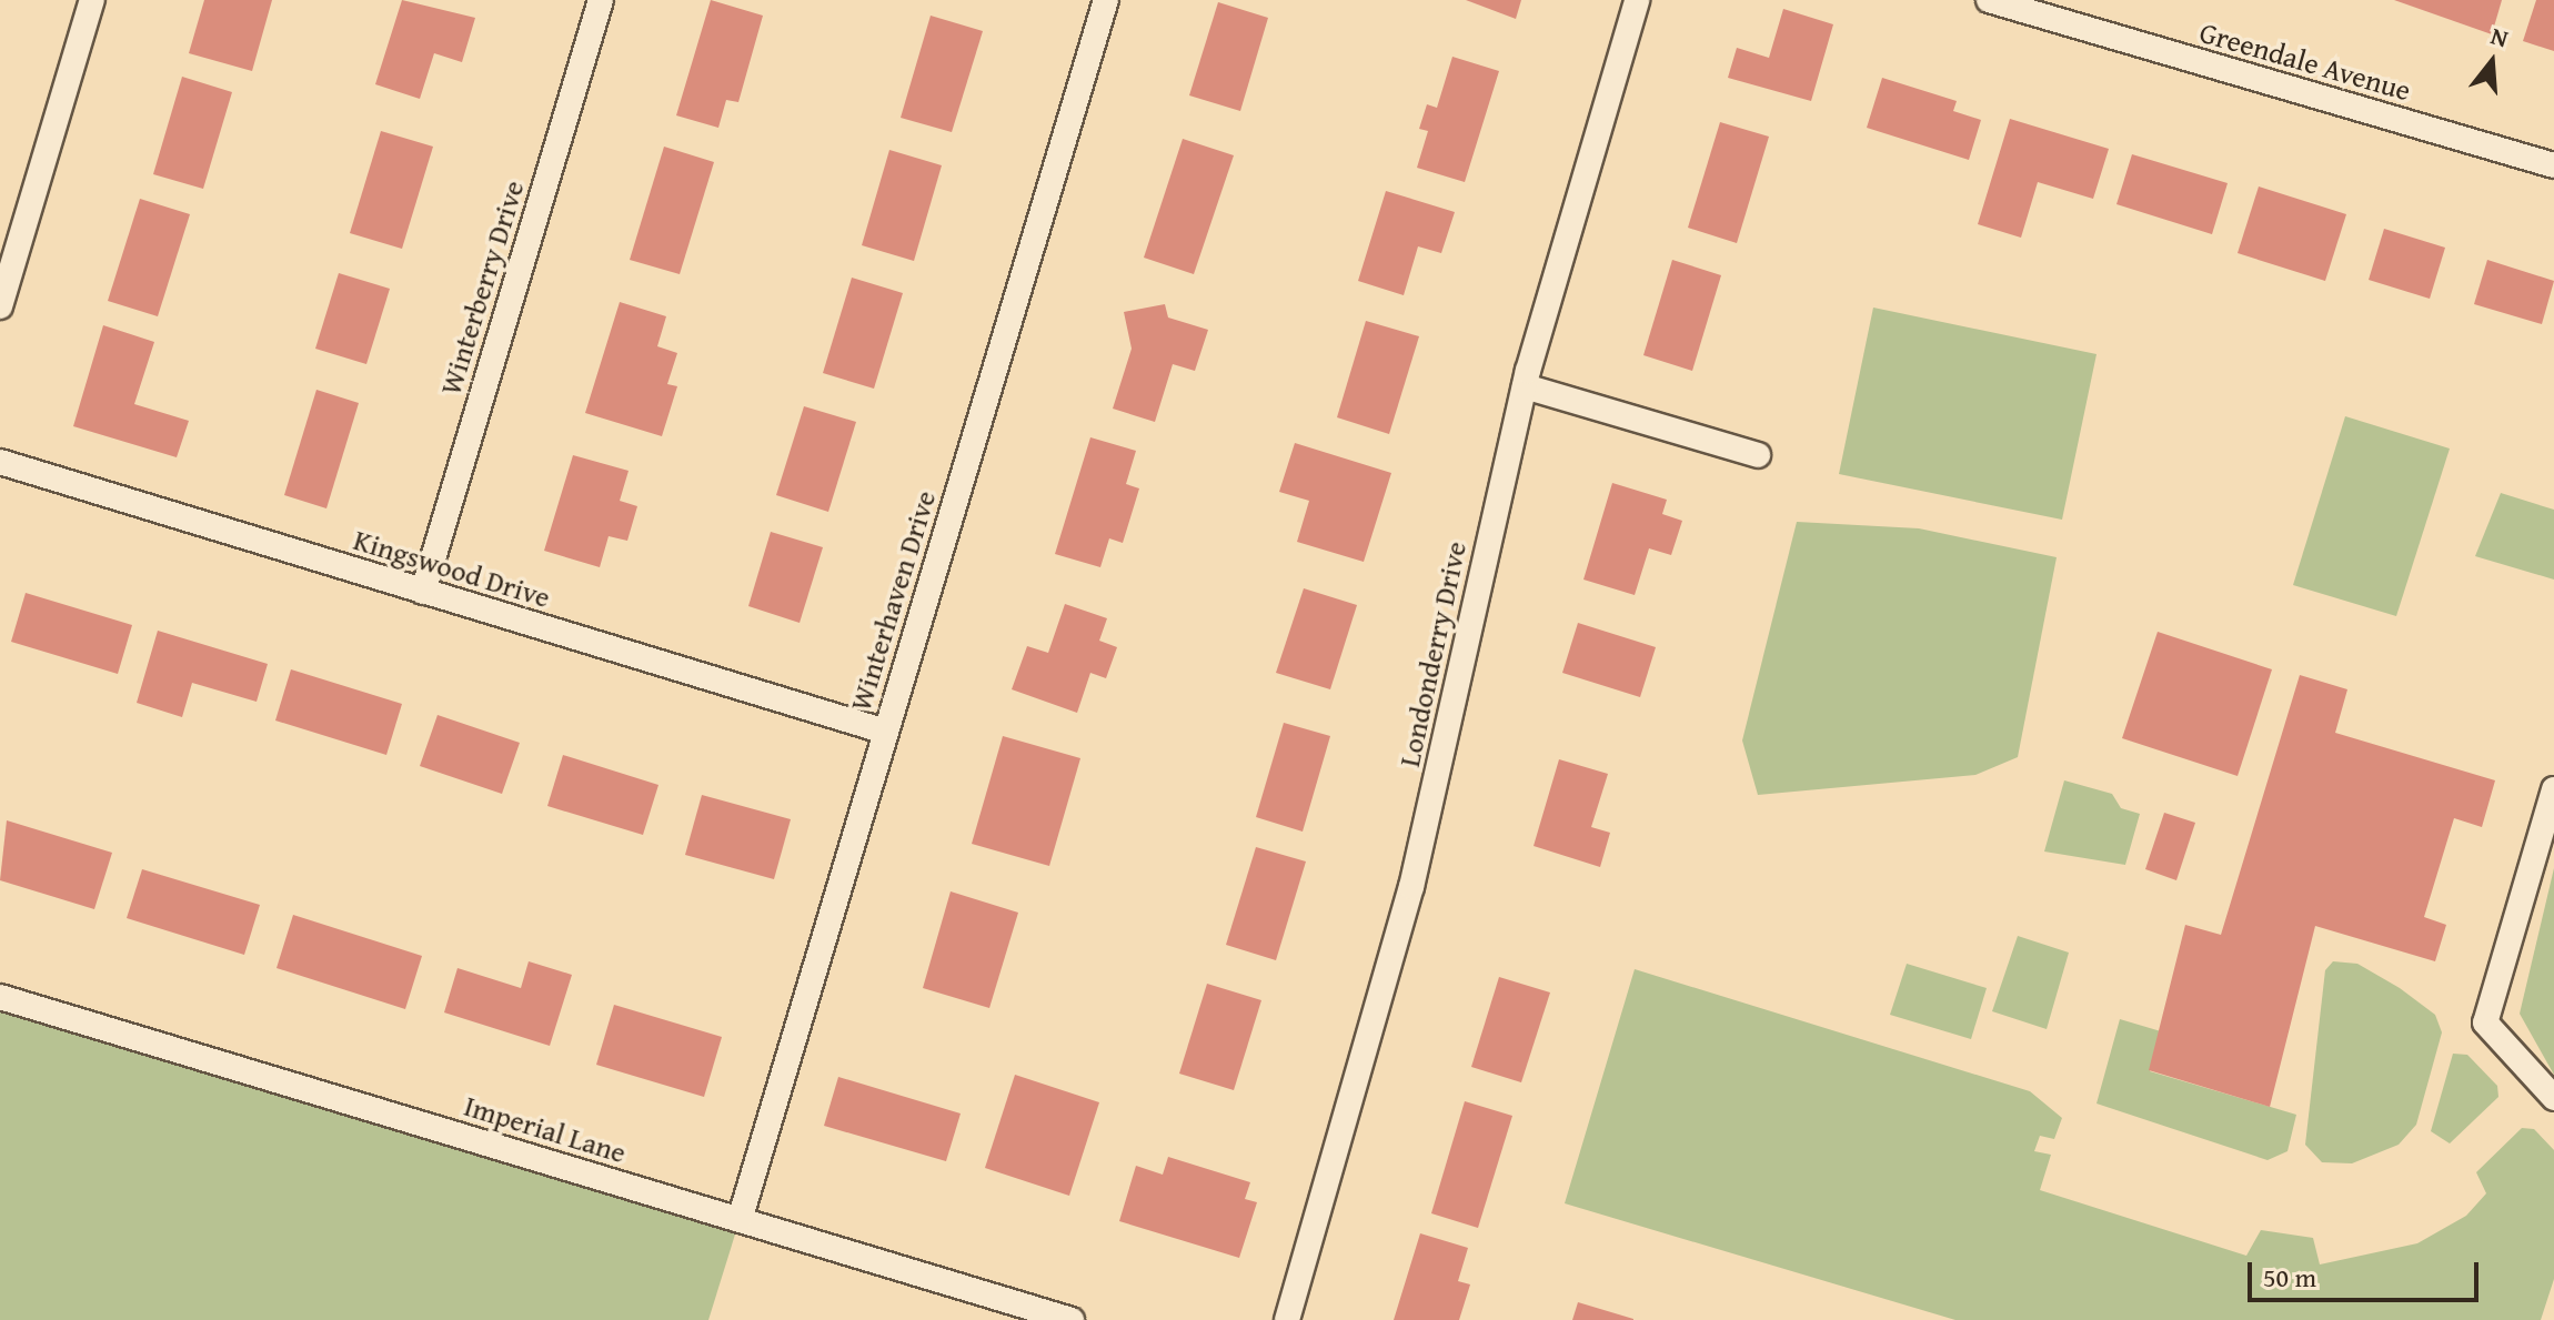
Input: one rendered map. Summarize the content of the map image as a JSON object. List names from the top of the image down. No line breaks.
{"streets":{"street":["Greendale Avenue","Winterberry Drive","Kingswood Drive","Winterhaven Drive","Londonderry Drive","Imperial Lane"]},"crossings":[["Winterberry Drive","Kingswood Drive"],["Kingswood Drive","Winterhaven Drive"],["Winterhaven Drive","Imperial Lane"]],"scale_bar":"50 m","north":"top"}
